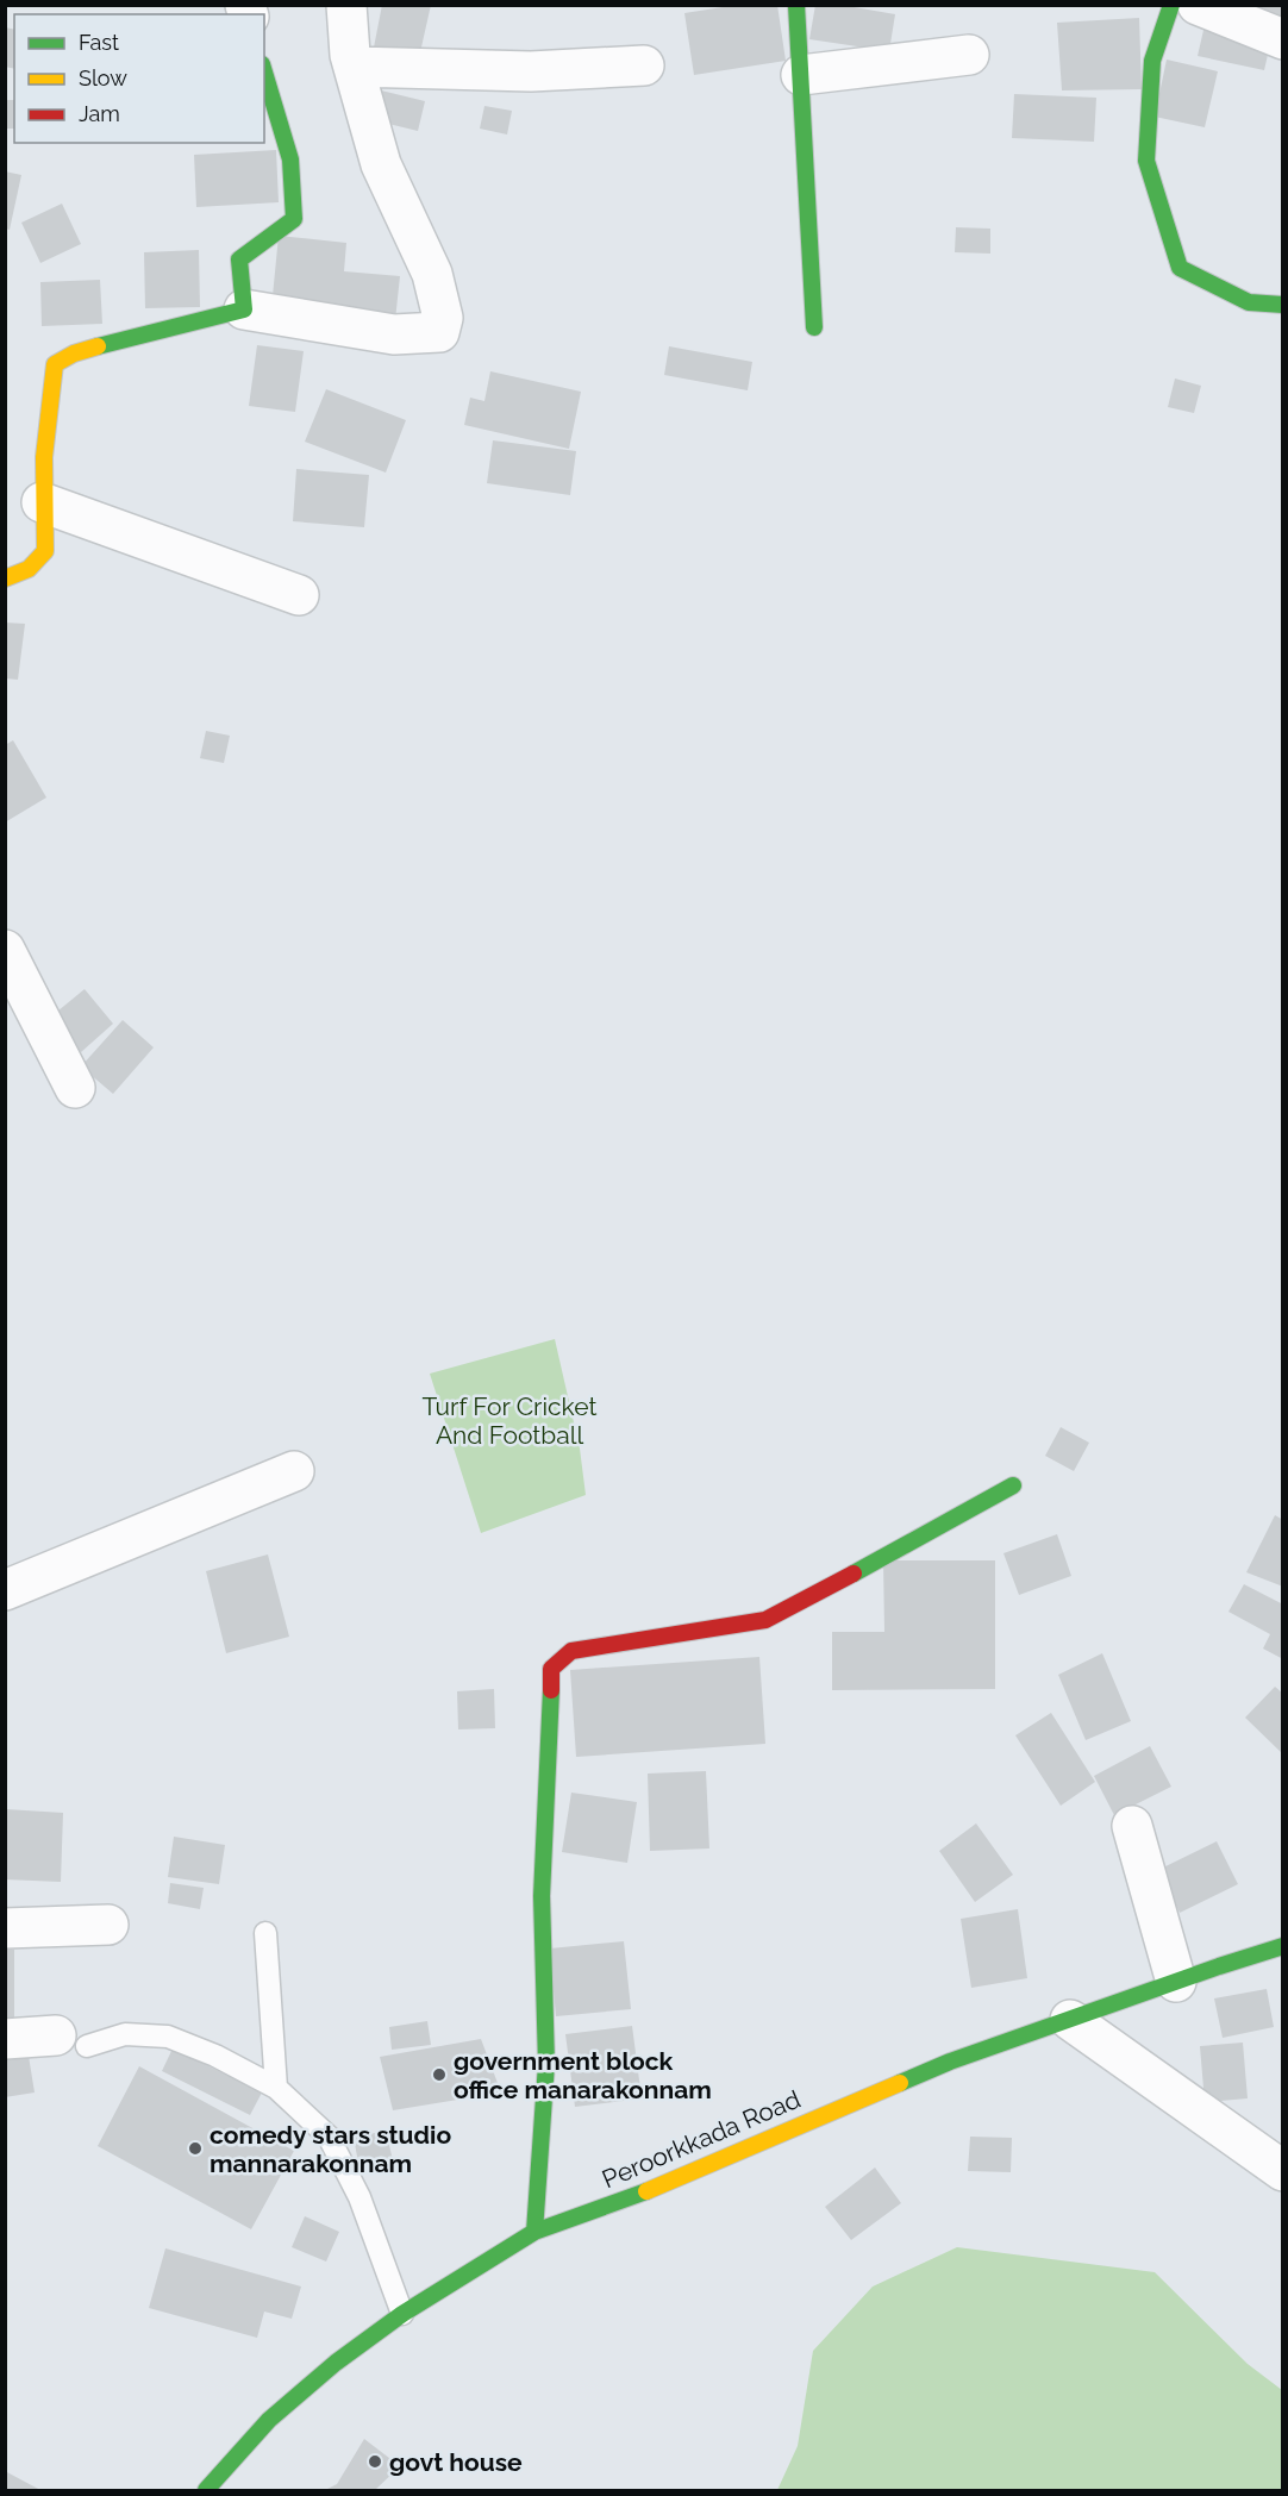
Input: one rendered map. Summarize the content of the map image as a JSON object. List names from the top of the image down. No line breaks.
{"streets":{"street":["Peroorkkada Road"]},"parks":["Turf For Cricket And Football"],"places":["government block office manarakonnam","comedy stars studio mannarakonnam","govt house"],"legend":["Fast","Slow","Jam"]}
